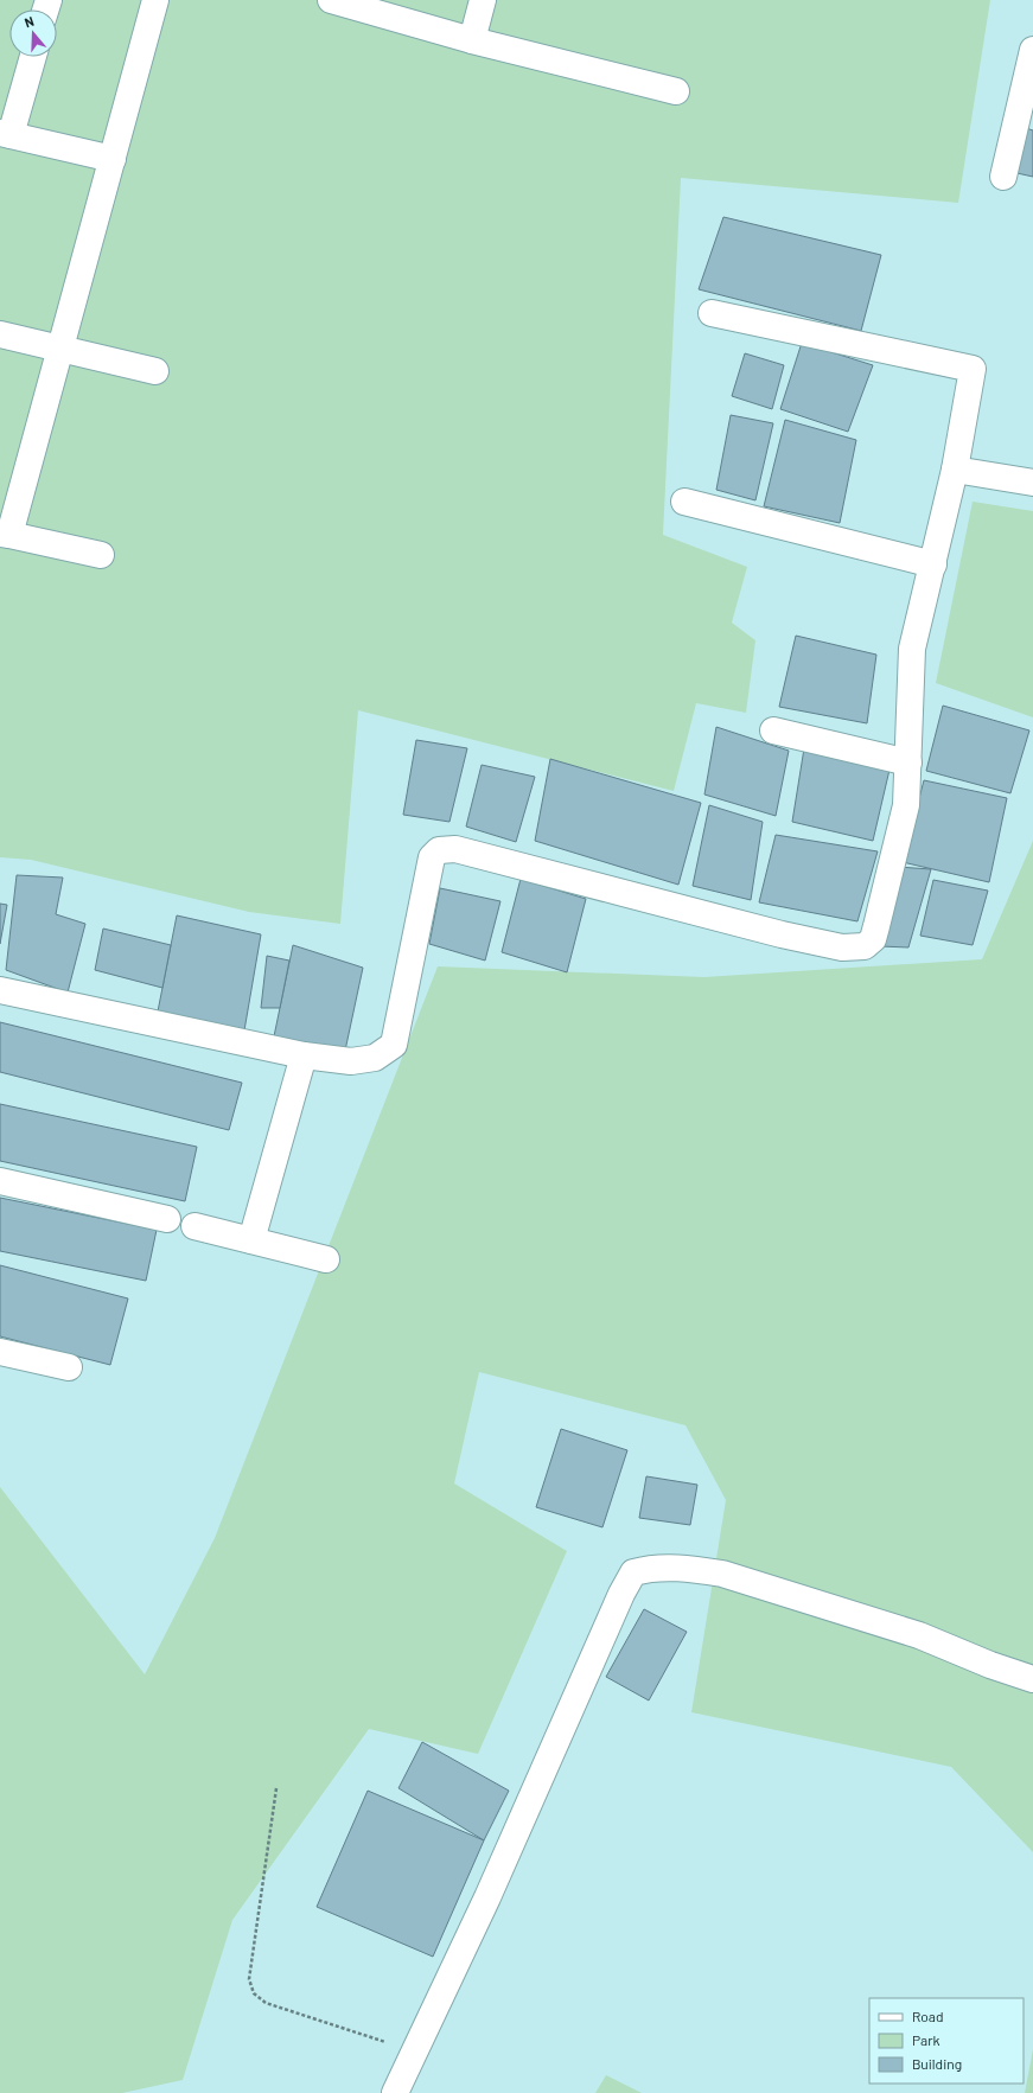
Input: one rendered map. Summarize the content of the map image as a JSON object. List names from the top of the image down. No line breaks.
{"legend":["Road","Park","Building"],"north":"top"}
